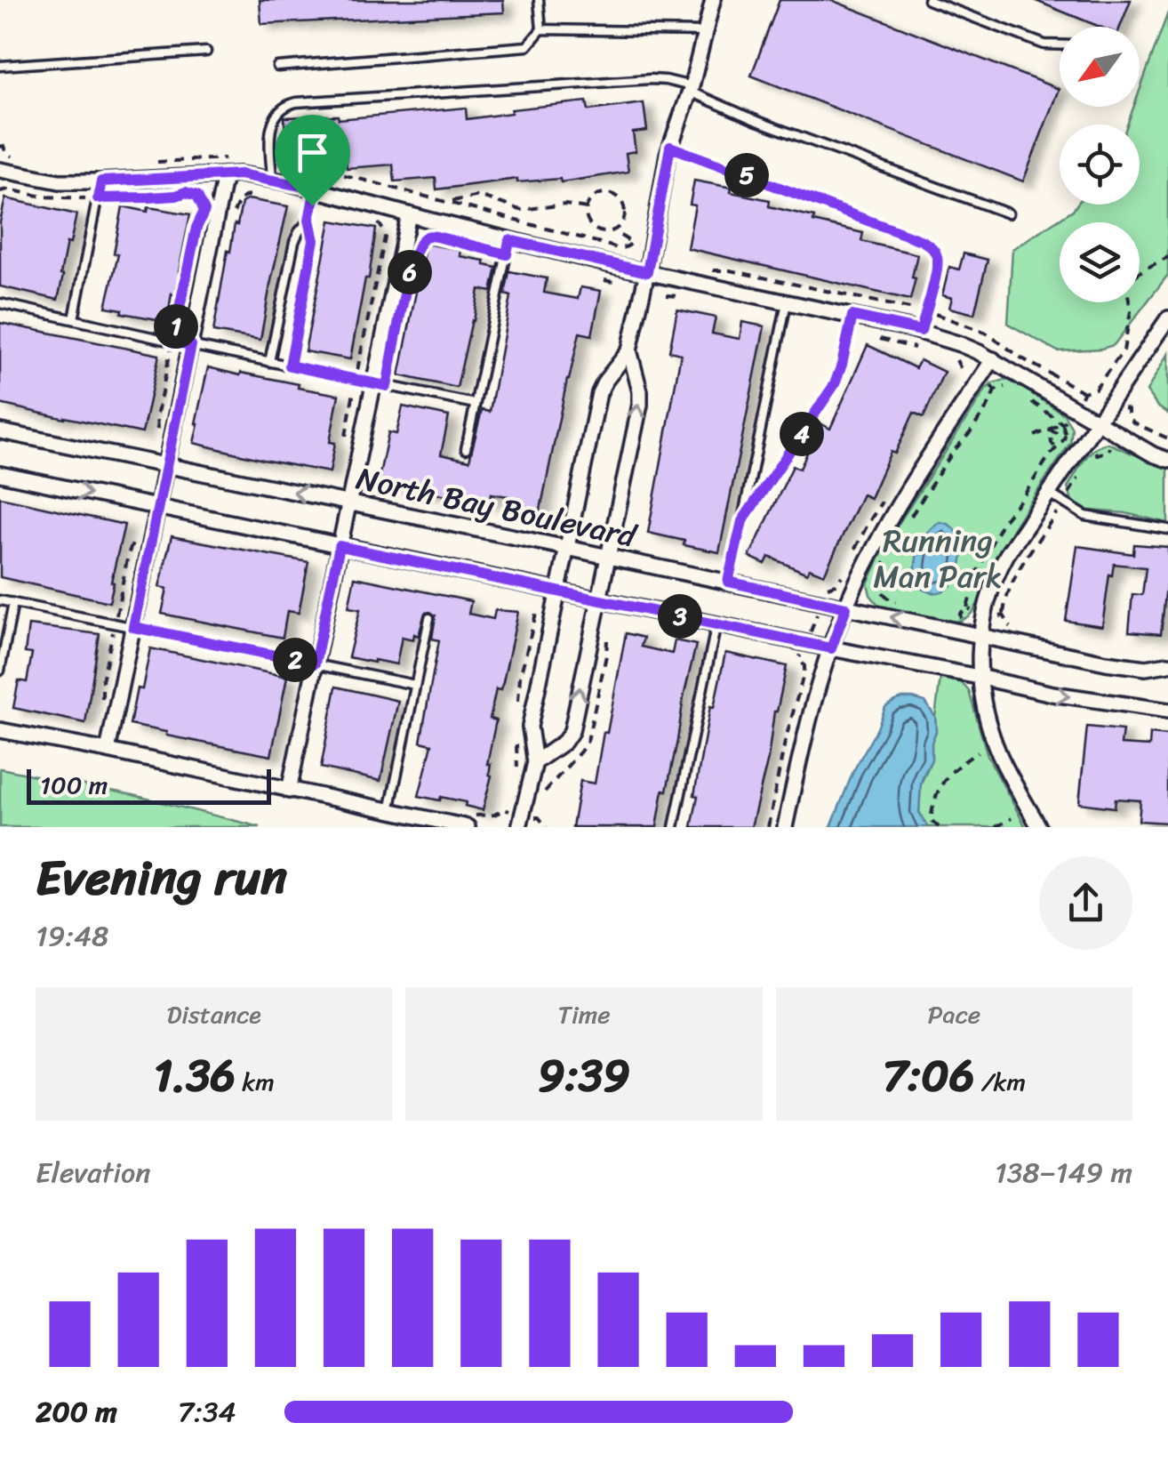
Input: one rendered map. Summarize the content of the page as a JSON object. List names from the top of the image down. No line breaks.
{"streets":{"street":["North Bay Boulevard"]},"parks":["Running Man Park"],"scale_bar":"100 m","north":"bottom left","page":{"pins":["5","6","1","4","3","2"],"scale":"100 m","heading":["Evening run","19:48"],"stats":[["Distance","1.36 km"],["Time","9:39"],["Pace","7:06 /km"]],"chart":["Elevation","138–149 m"],"list":[{"name":"200 m","note":"7:34"}]}}
